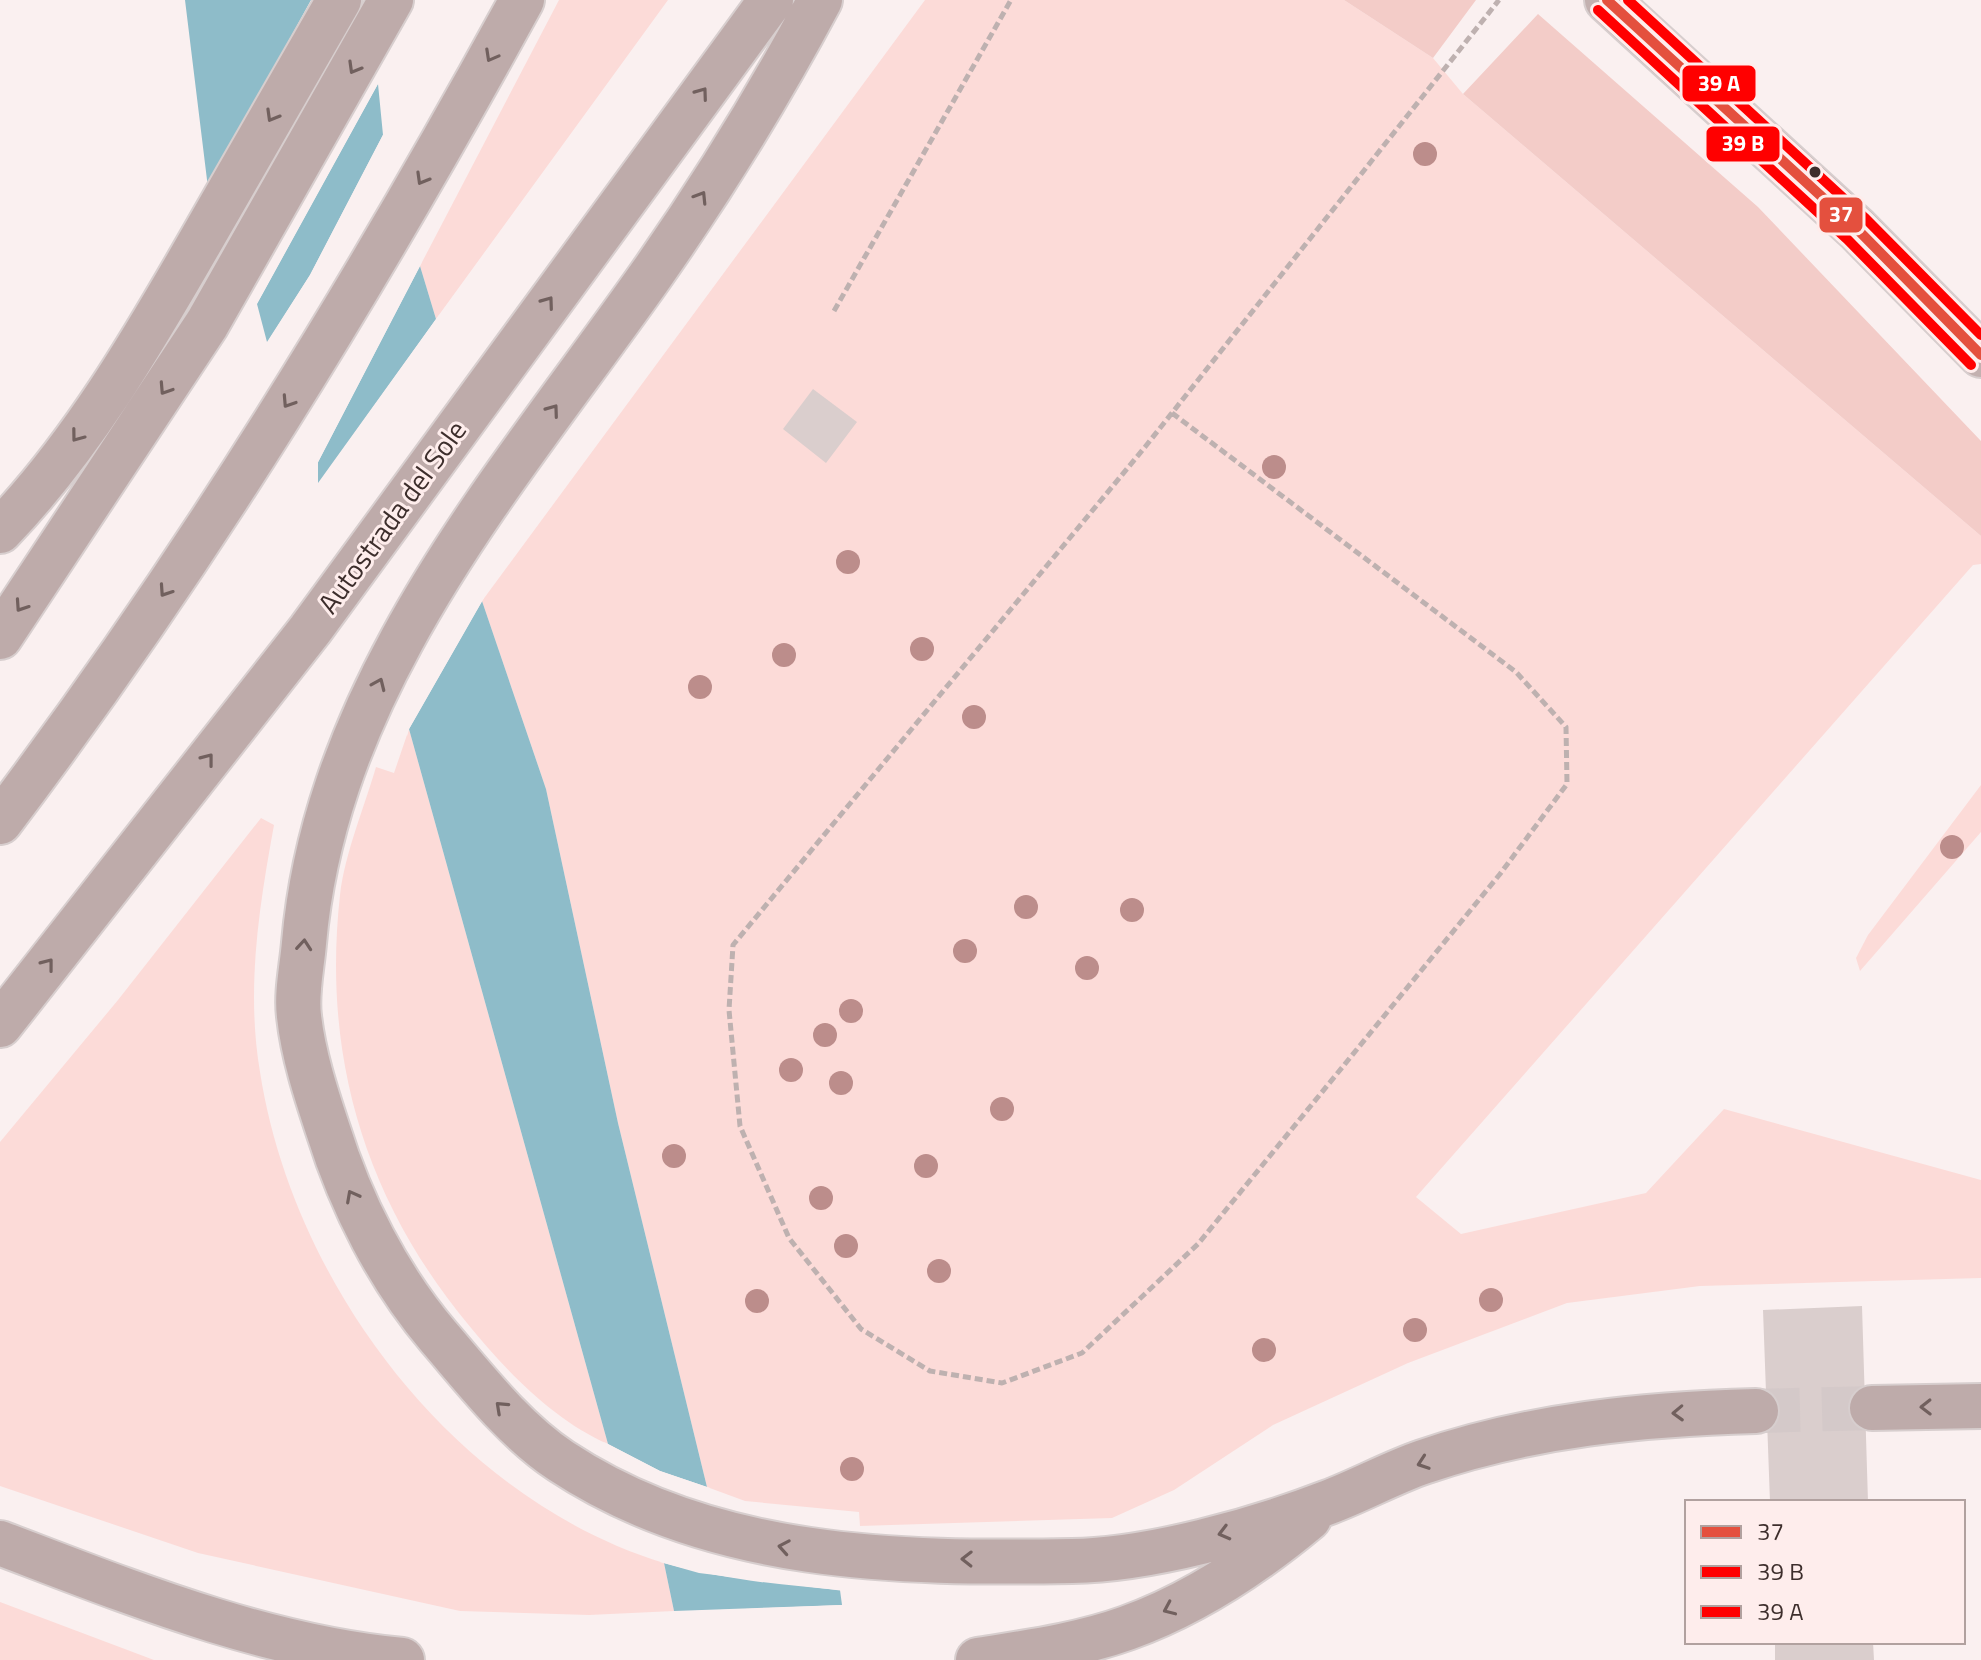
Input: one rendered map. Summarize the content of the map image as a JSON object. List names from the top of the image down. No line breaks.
{"streets":{"highway":["Autostrada del Sole"]},"lines":["transit line 37"],"legend":["37","39 B","39 A"]}
